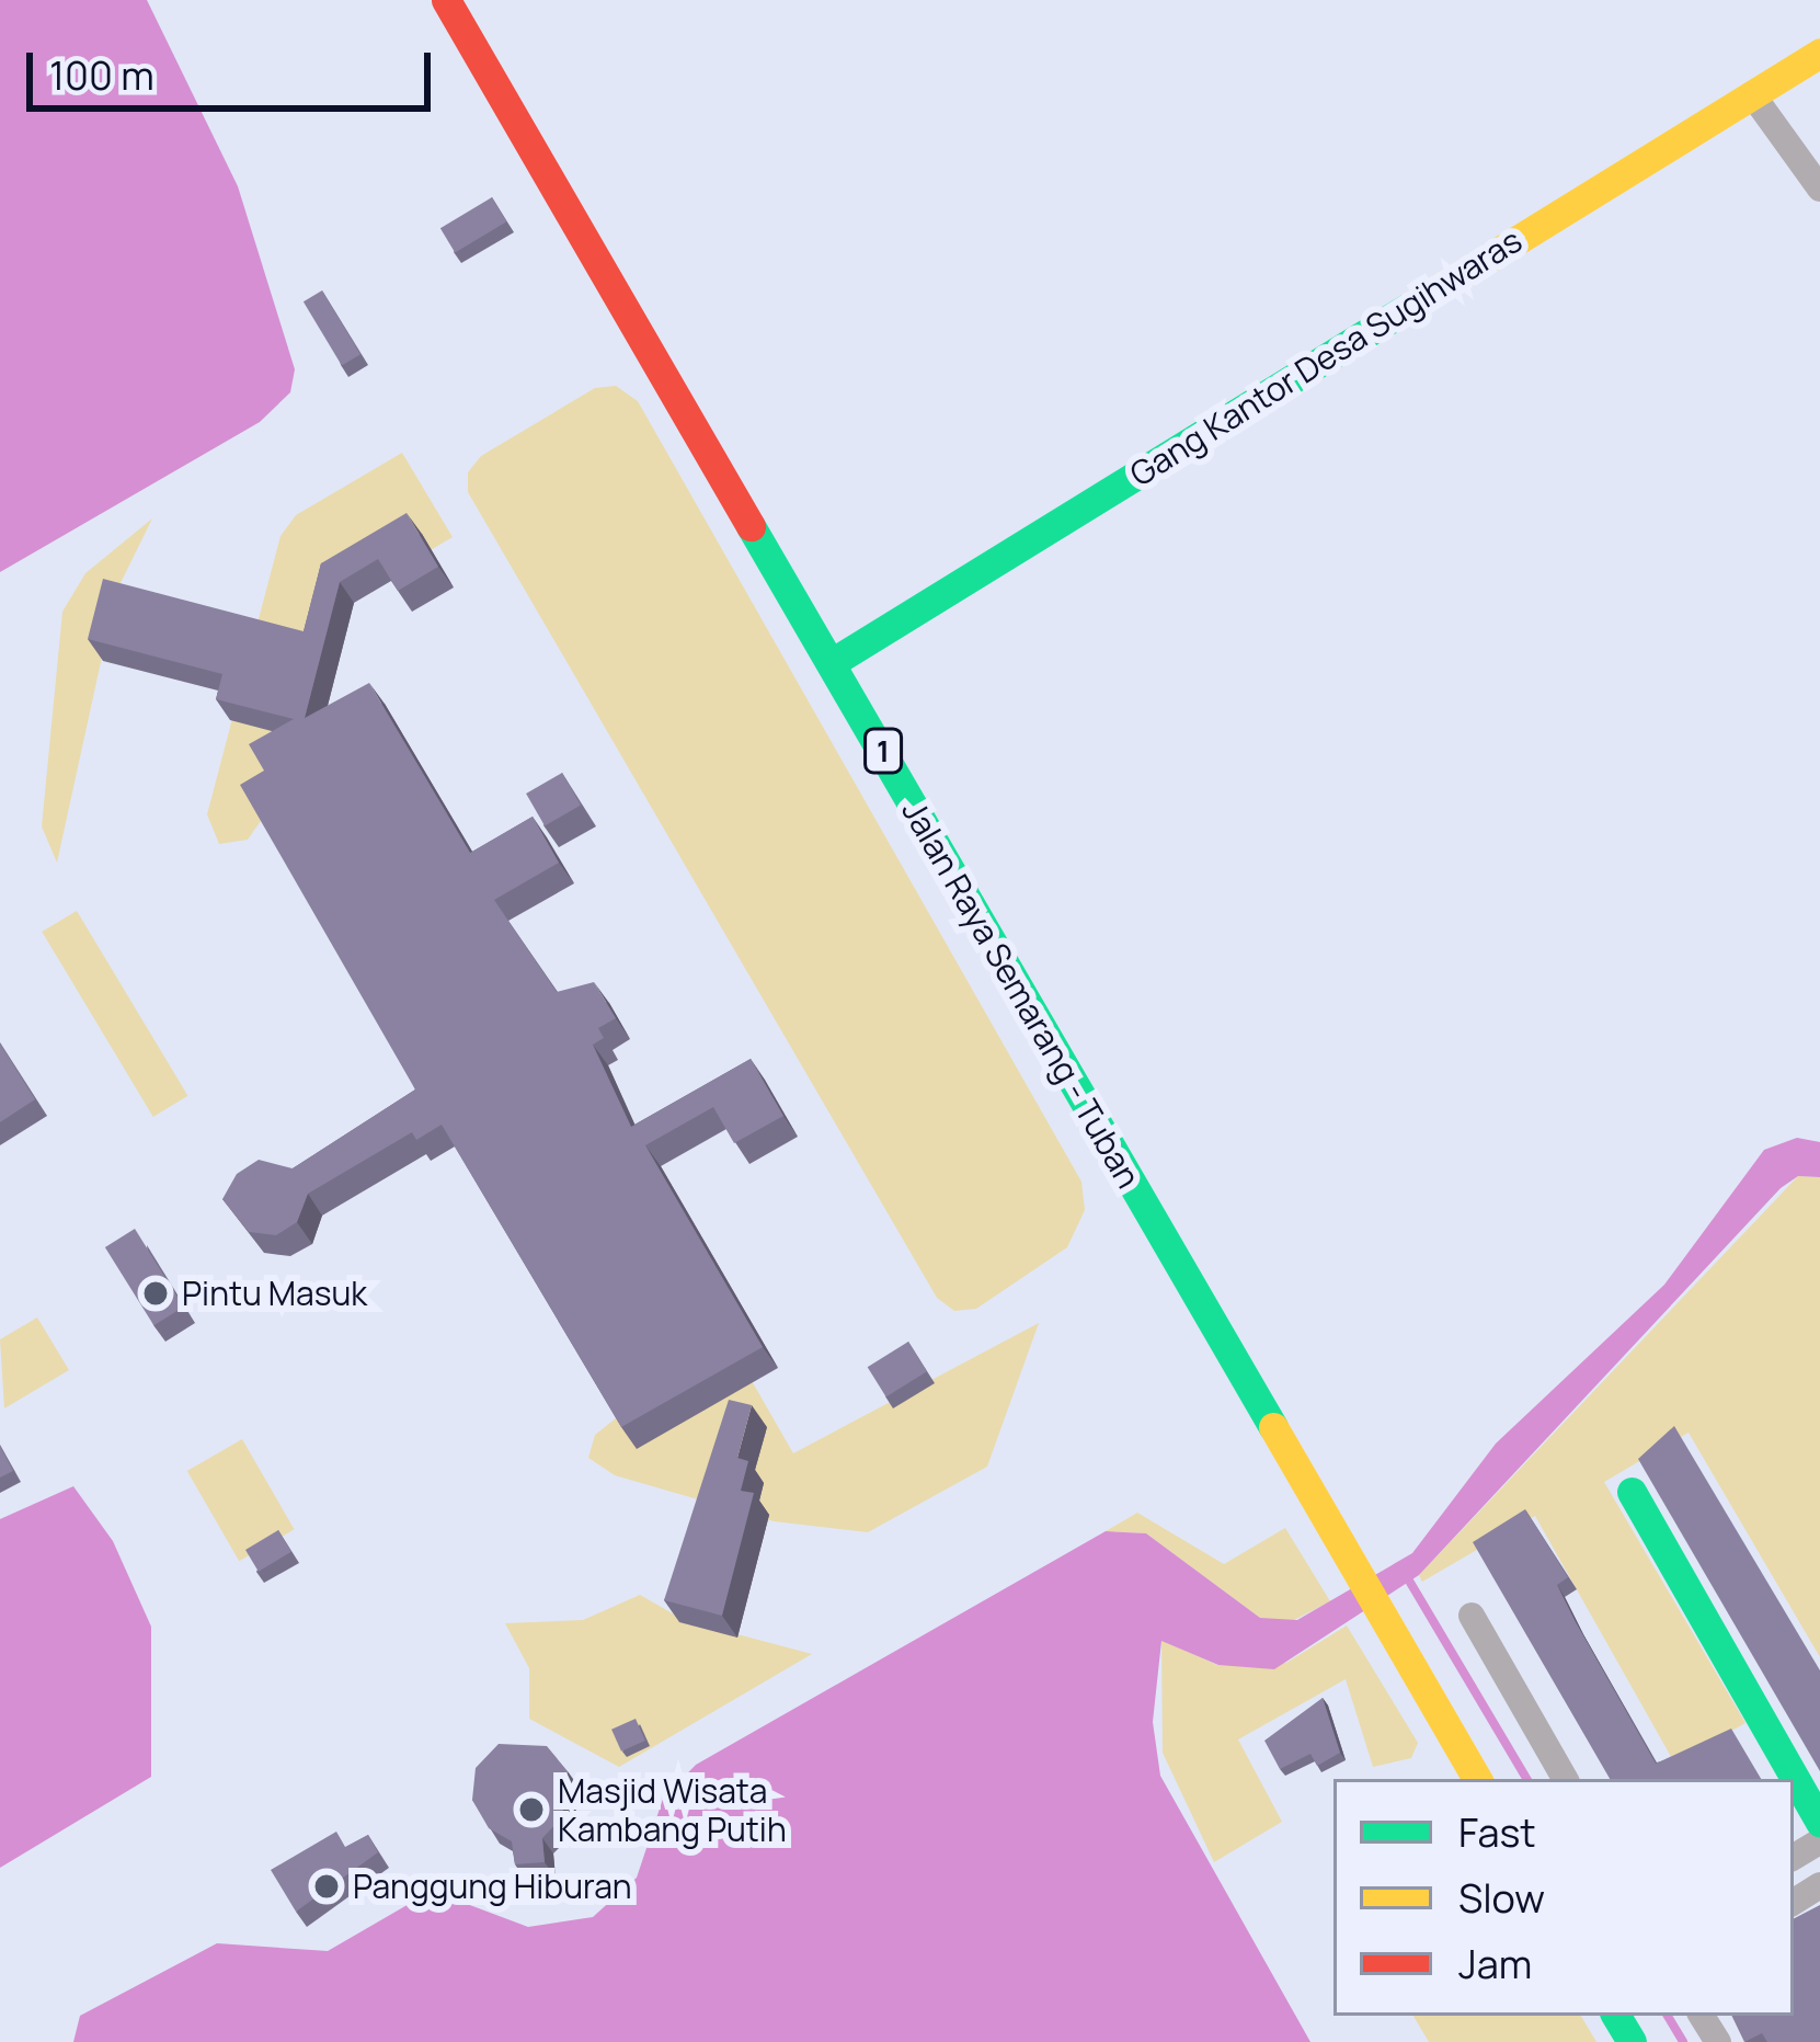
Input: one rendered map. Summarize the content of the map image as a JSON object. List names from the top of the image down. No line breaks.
{"streets":{"main road":["Gang Kantor Desa Sugihwaras","1","Jalan Raya Semarang - Tuban"]},"crossings":[["Gang Kantor Desa Sugihwaras","Jalan Raya Semarang - Tuban"]],"places":["Pintu Masuk","Masjid Wisata Kambang Putih","Panggung Hiburan"],"legend":["Fast","Slow","Jam"],"scale_bar":"100 m"}
